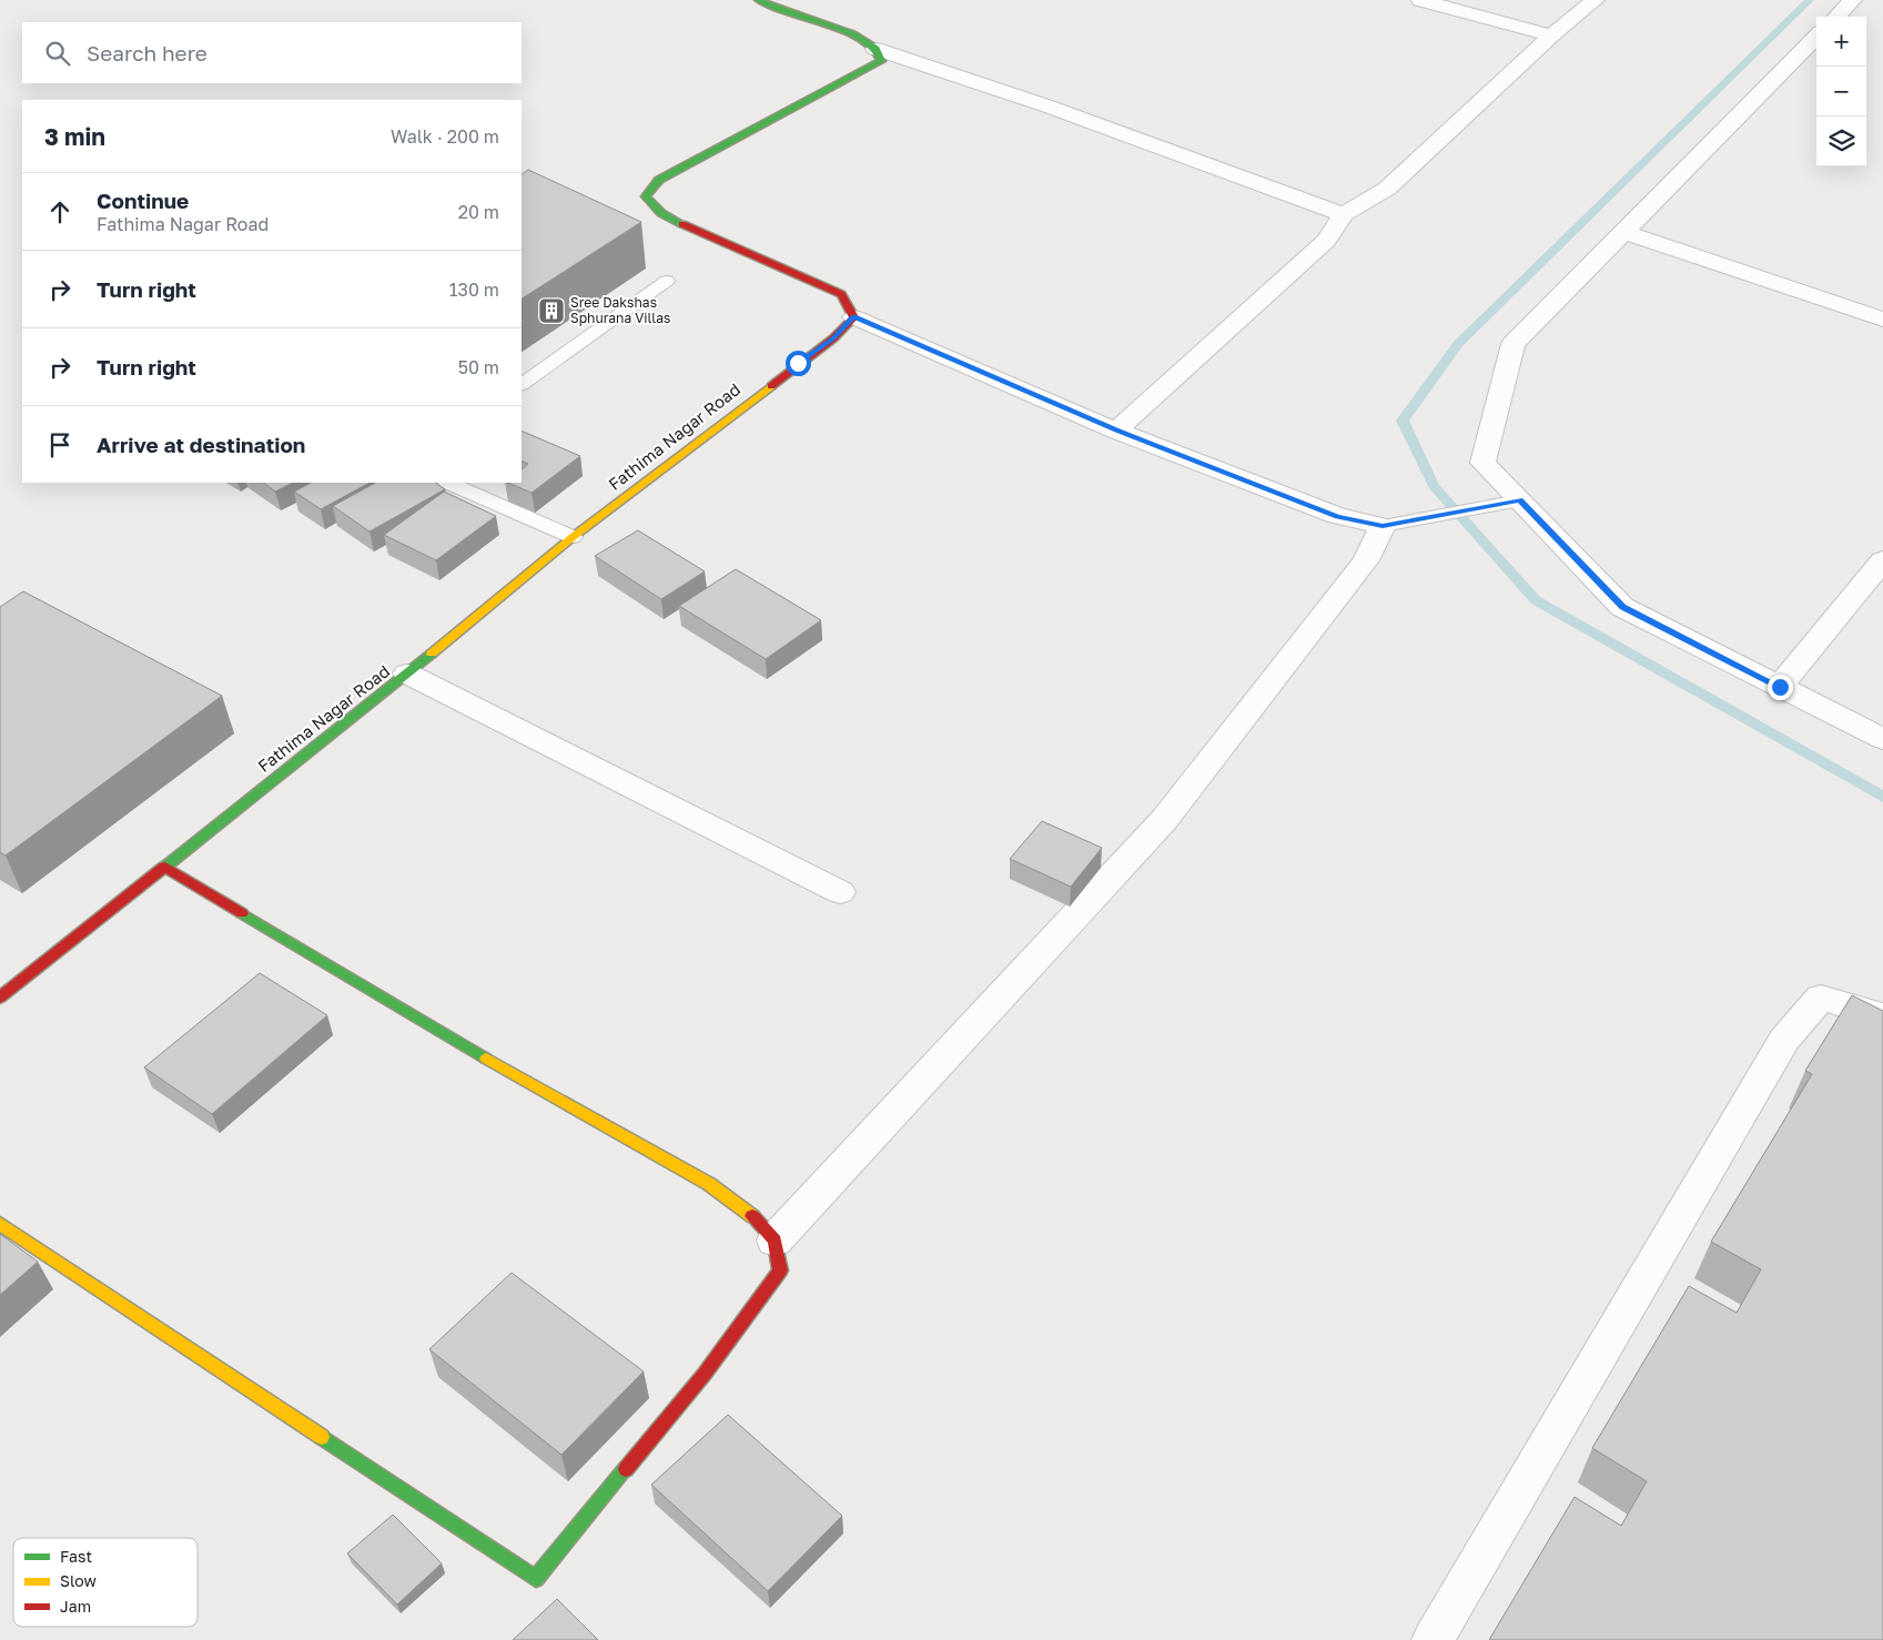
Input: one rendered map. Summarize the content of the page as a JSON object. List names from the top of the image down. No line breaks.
{"streets":{"street":["Fathima Nagar Road"]},"places":{"building":["Sree Dakshas Sphurana Villas"]},"legend":["Fast","Slow","Jam"],"page":{"map_buttons":["+","−"],"search":"Search here","heading":["3 min","Walk · 200 m"],"list":[["Continue","Fathima Nagar Road","20 m"],["Turn right","130 m"],["Turn right","50 m"],"Arrive at destination"]}}
